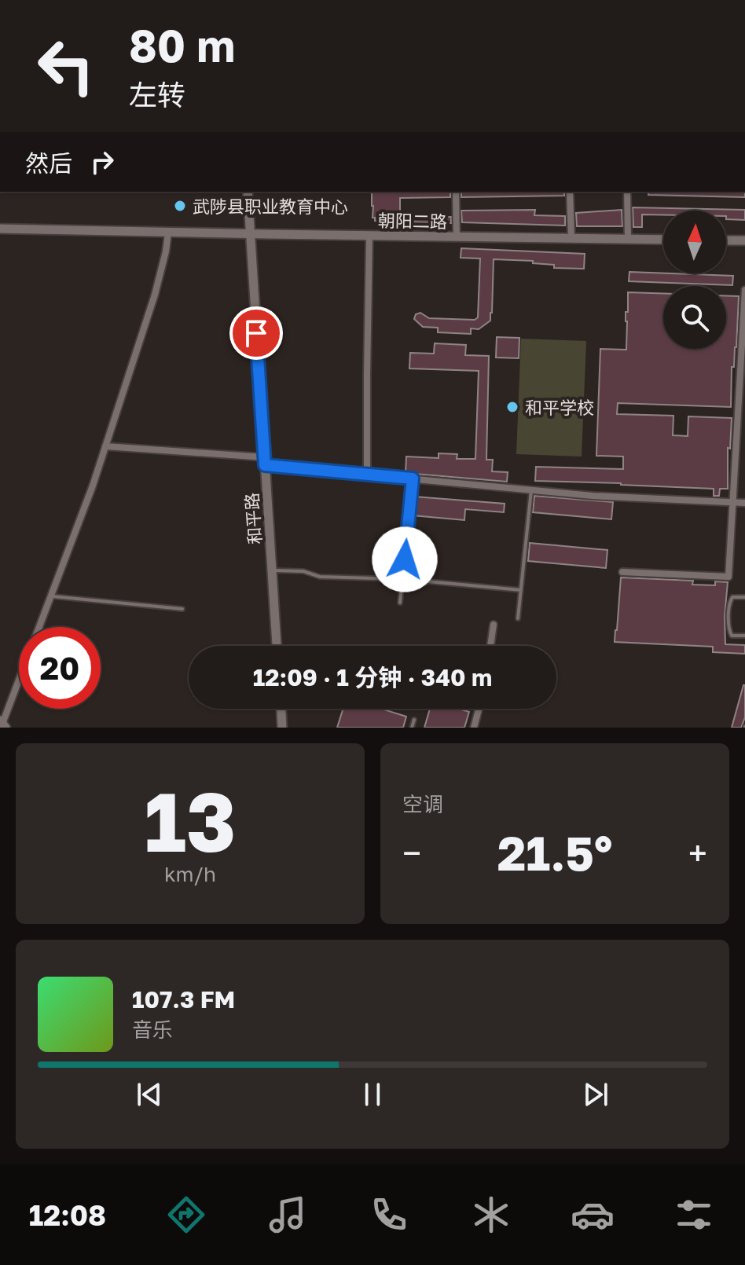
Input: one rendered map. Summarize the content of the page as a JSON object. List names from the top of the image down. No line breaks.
{"streets":{"street":["朝阳二路","和平路"]},"crossings":[["朝阳二路","和平路"]],"places":["武陟县职业教育中心","和平学校"],"north":"top","page":{"turn":["80 m","左转"],"then":"然后","limit":"20","trip":"12:09 · 1 分钟 · 340 m","tile":[["13","km/h"],"空调"],"heat":["−","21.5°","+"],"song":["107.3 FM","音乐"],"tabs":"12:08"}}
